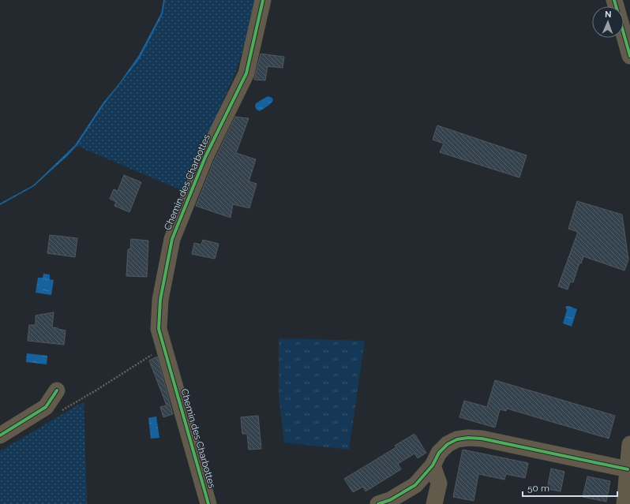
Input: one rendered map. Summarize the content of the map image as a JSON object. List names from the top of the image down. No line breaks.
{"streets":{"street":["Chemin des Charbottes"]},"scale_bar":"50 m","north":"top"}
